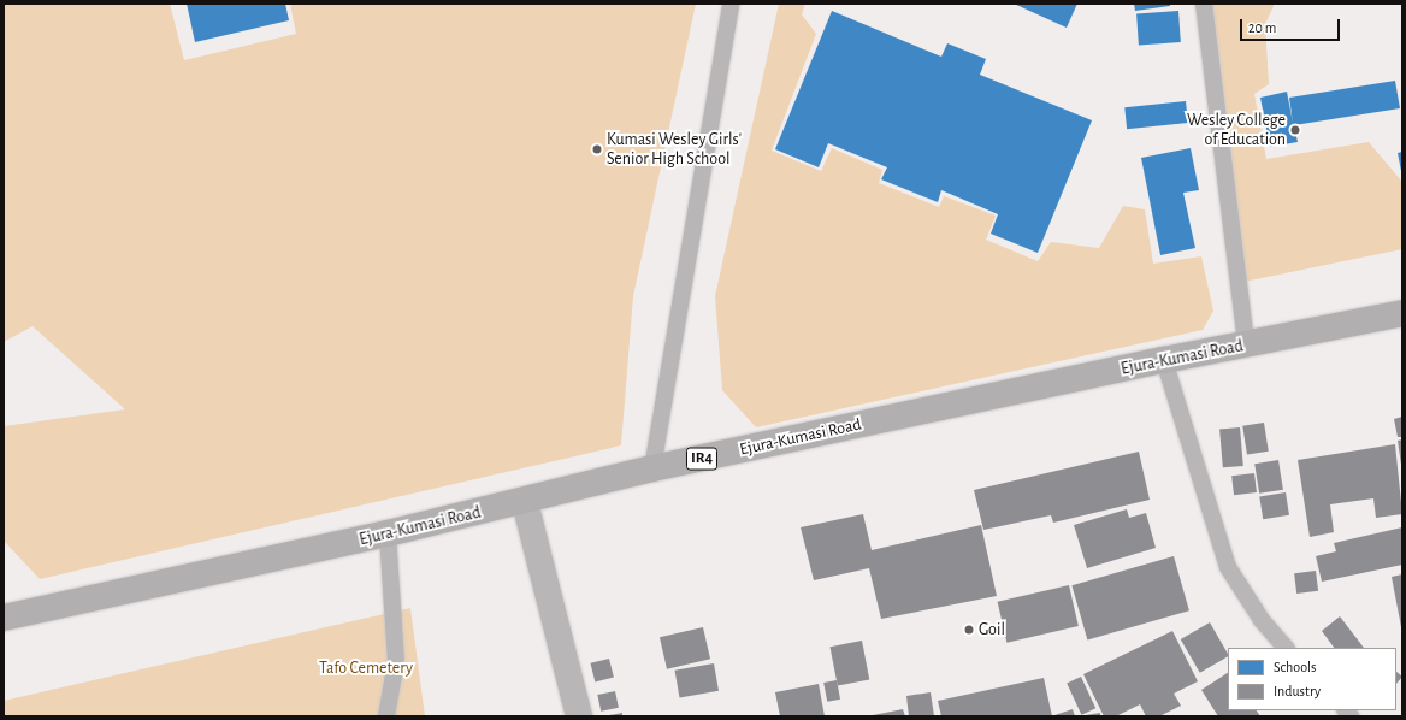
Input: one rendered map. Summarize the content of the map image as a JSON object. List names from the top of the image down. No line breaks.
{"streets":{"main road":["Ejura-Kumasi Road","IR4"]},"parks":["Tafo Cemetery"],"places":["Wesley College of Education","Kumasi Wesley Girls' Senior High School","Goil"],"legend":["Schools","Industry"],"scale_bar":"20 m"}
